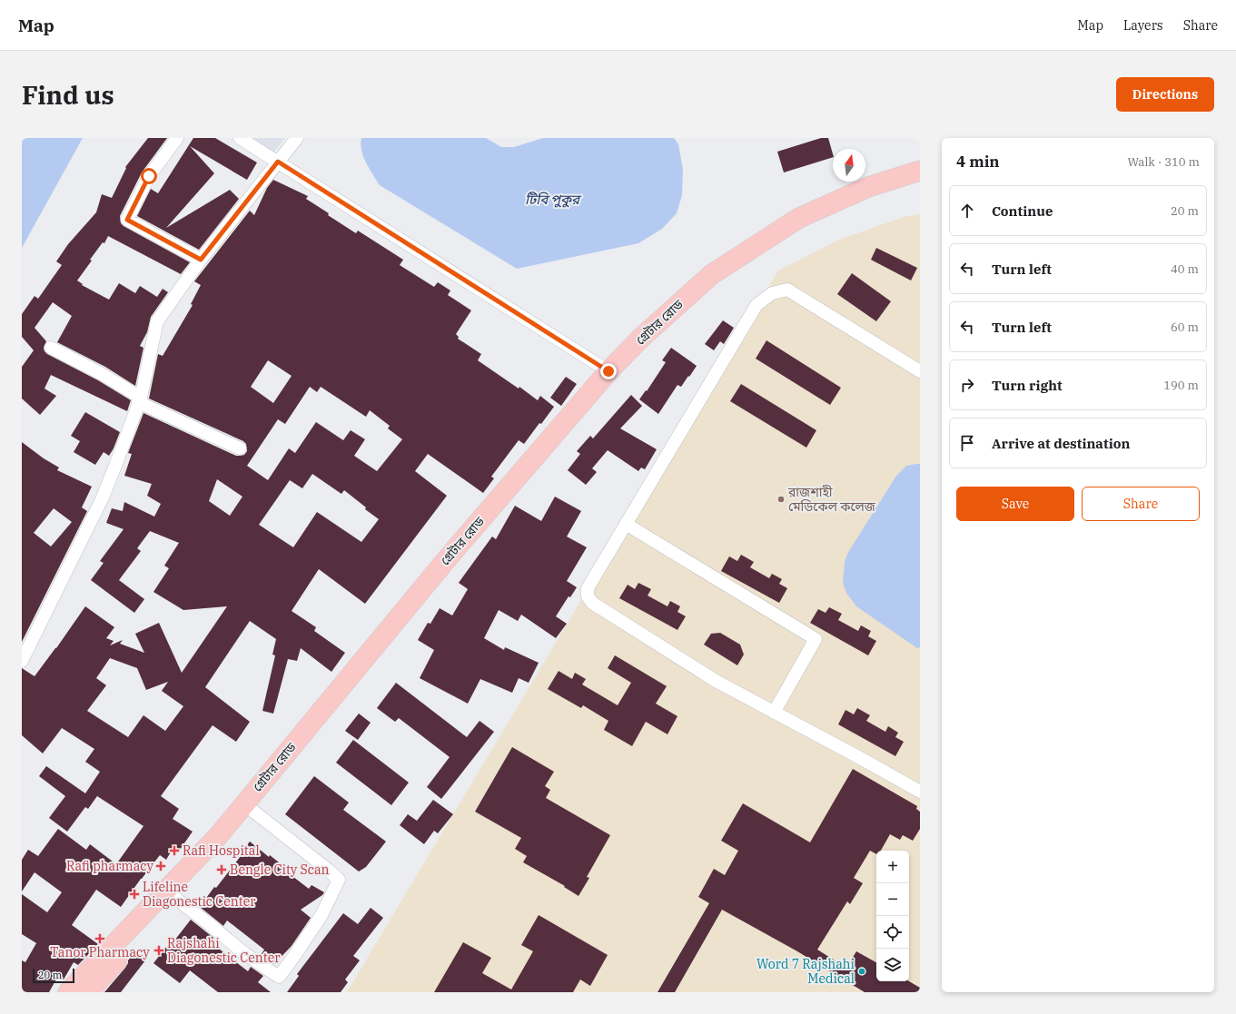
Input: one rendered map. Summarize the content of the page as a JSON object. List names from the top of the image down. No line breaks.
{"streets":{"highway":["গ্রেটার রোড"]},"water":["টিবি পুকুর"],"places":{"other":["রাজশাহী মেডিকেল কলেজ","Word 7 Rajshahi Medical"],"health":["Rafi Hospital","Rafi pharmacy","Bengle City Scan","Lifeline Diagonestic Center","Tanor Pharmacy","Rajshahi Diagonestic Center"]},"scale_bar":"20 m","north":"top","page":{"header":"Map","nav":["Map","Layers","Share"],"buttons":["Directions",["Save","Share"]],"title":"Find us","heading":["4 min","Walk · 310 m"],"list":[["Continue","20 m"],["Turn left","40 m"],["Turn left","60 m"],["Turn right","190 m"],"Arrive at destination"],"map_buttons":["+","−"],"scale":"20 m"}}
